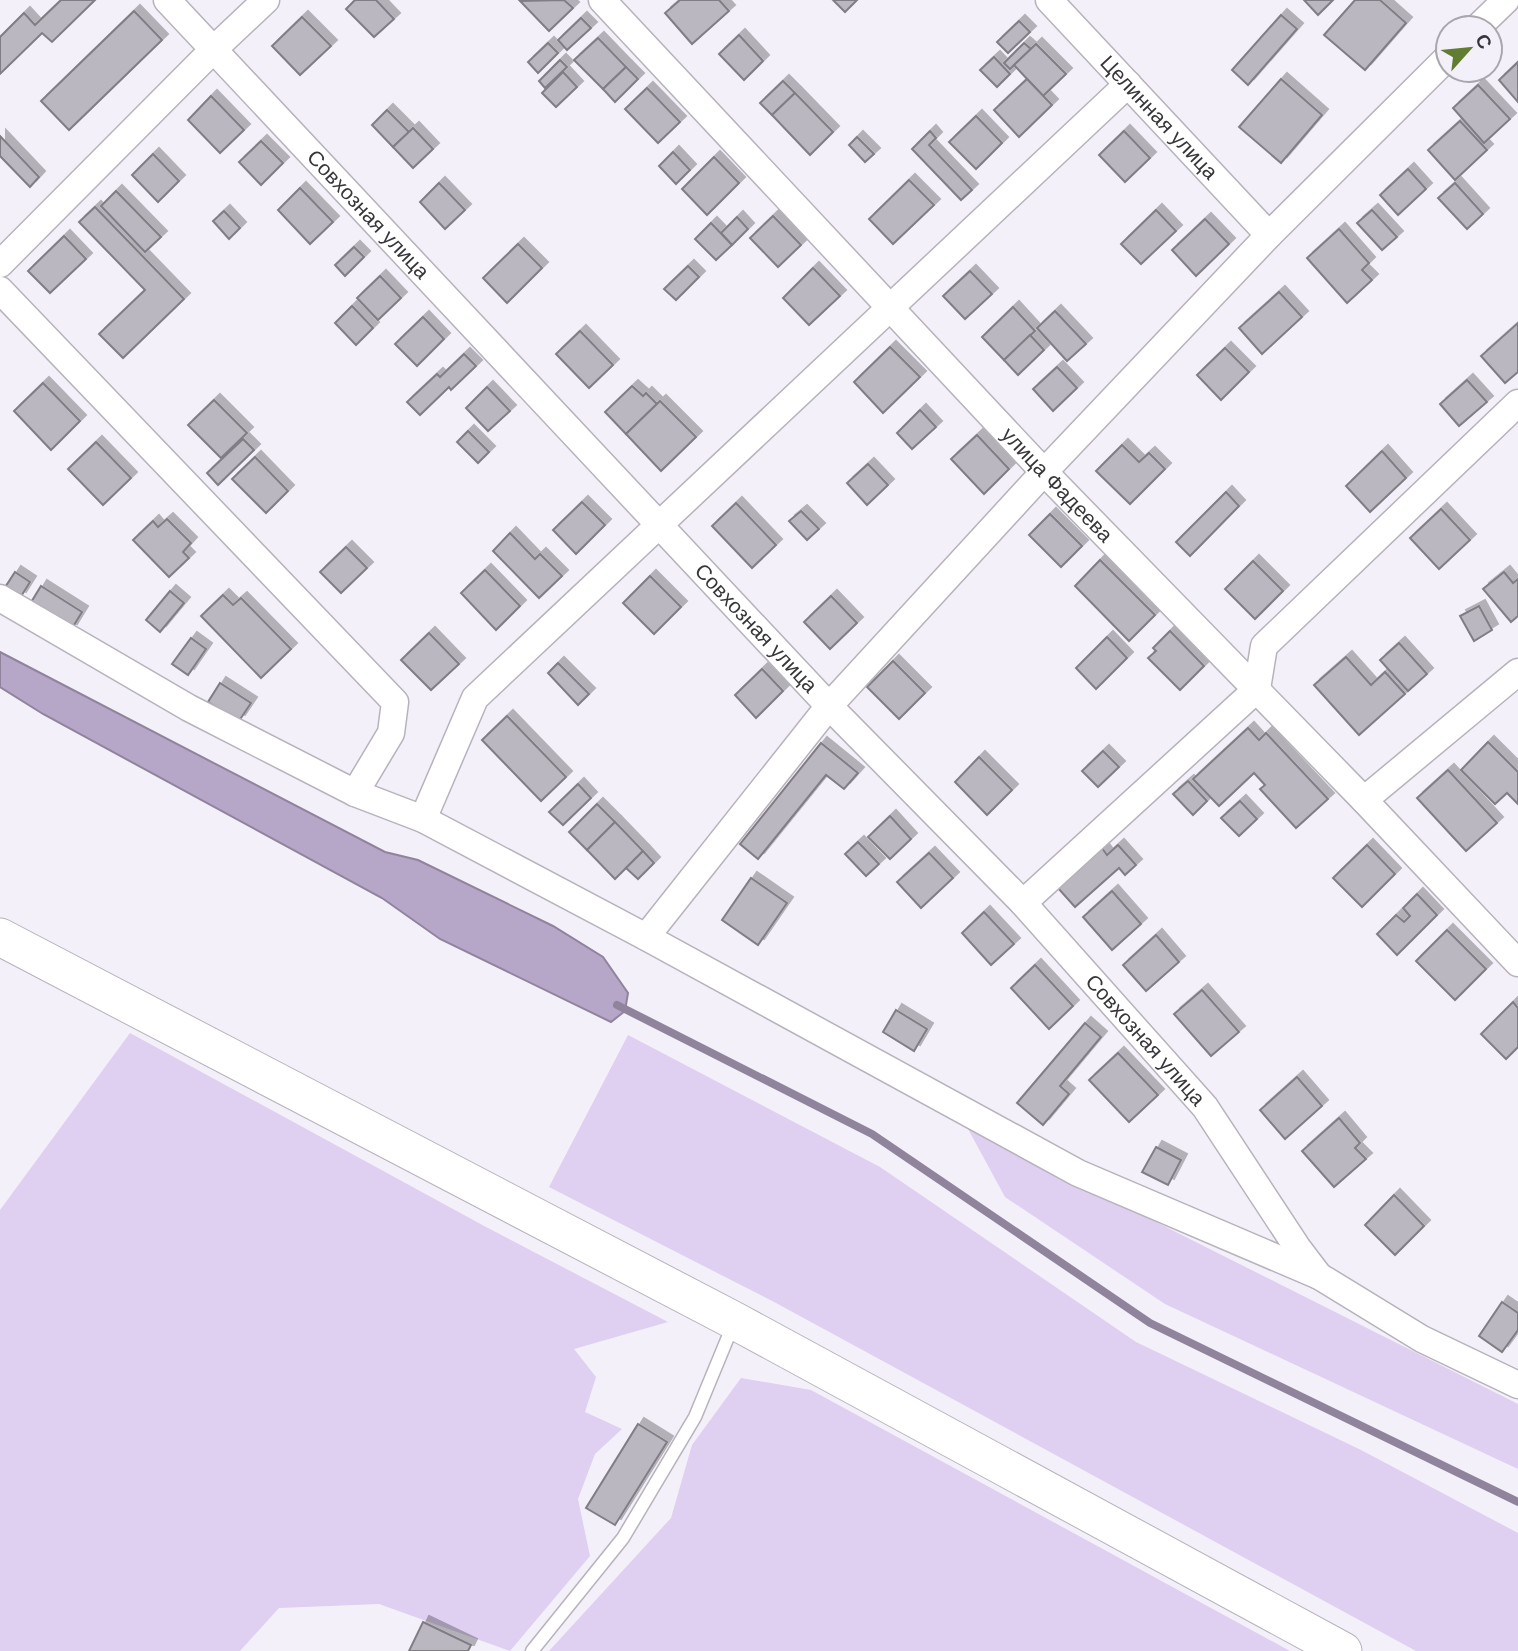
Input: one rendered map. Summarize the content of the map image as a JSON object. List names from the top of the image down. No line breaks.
{"streets":{"street":["Целинная улица","Совхозная улица","улица Фадеева"]},"north":"top right"}
